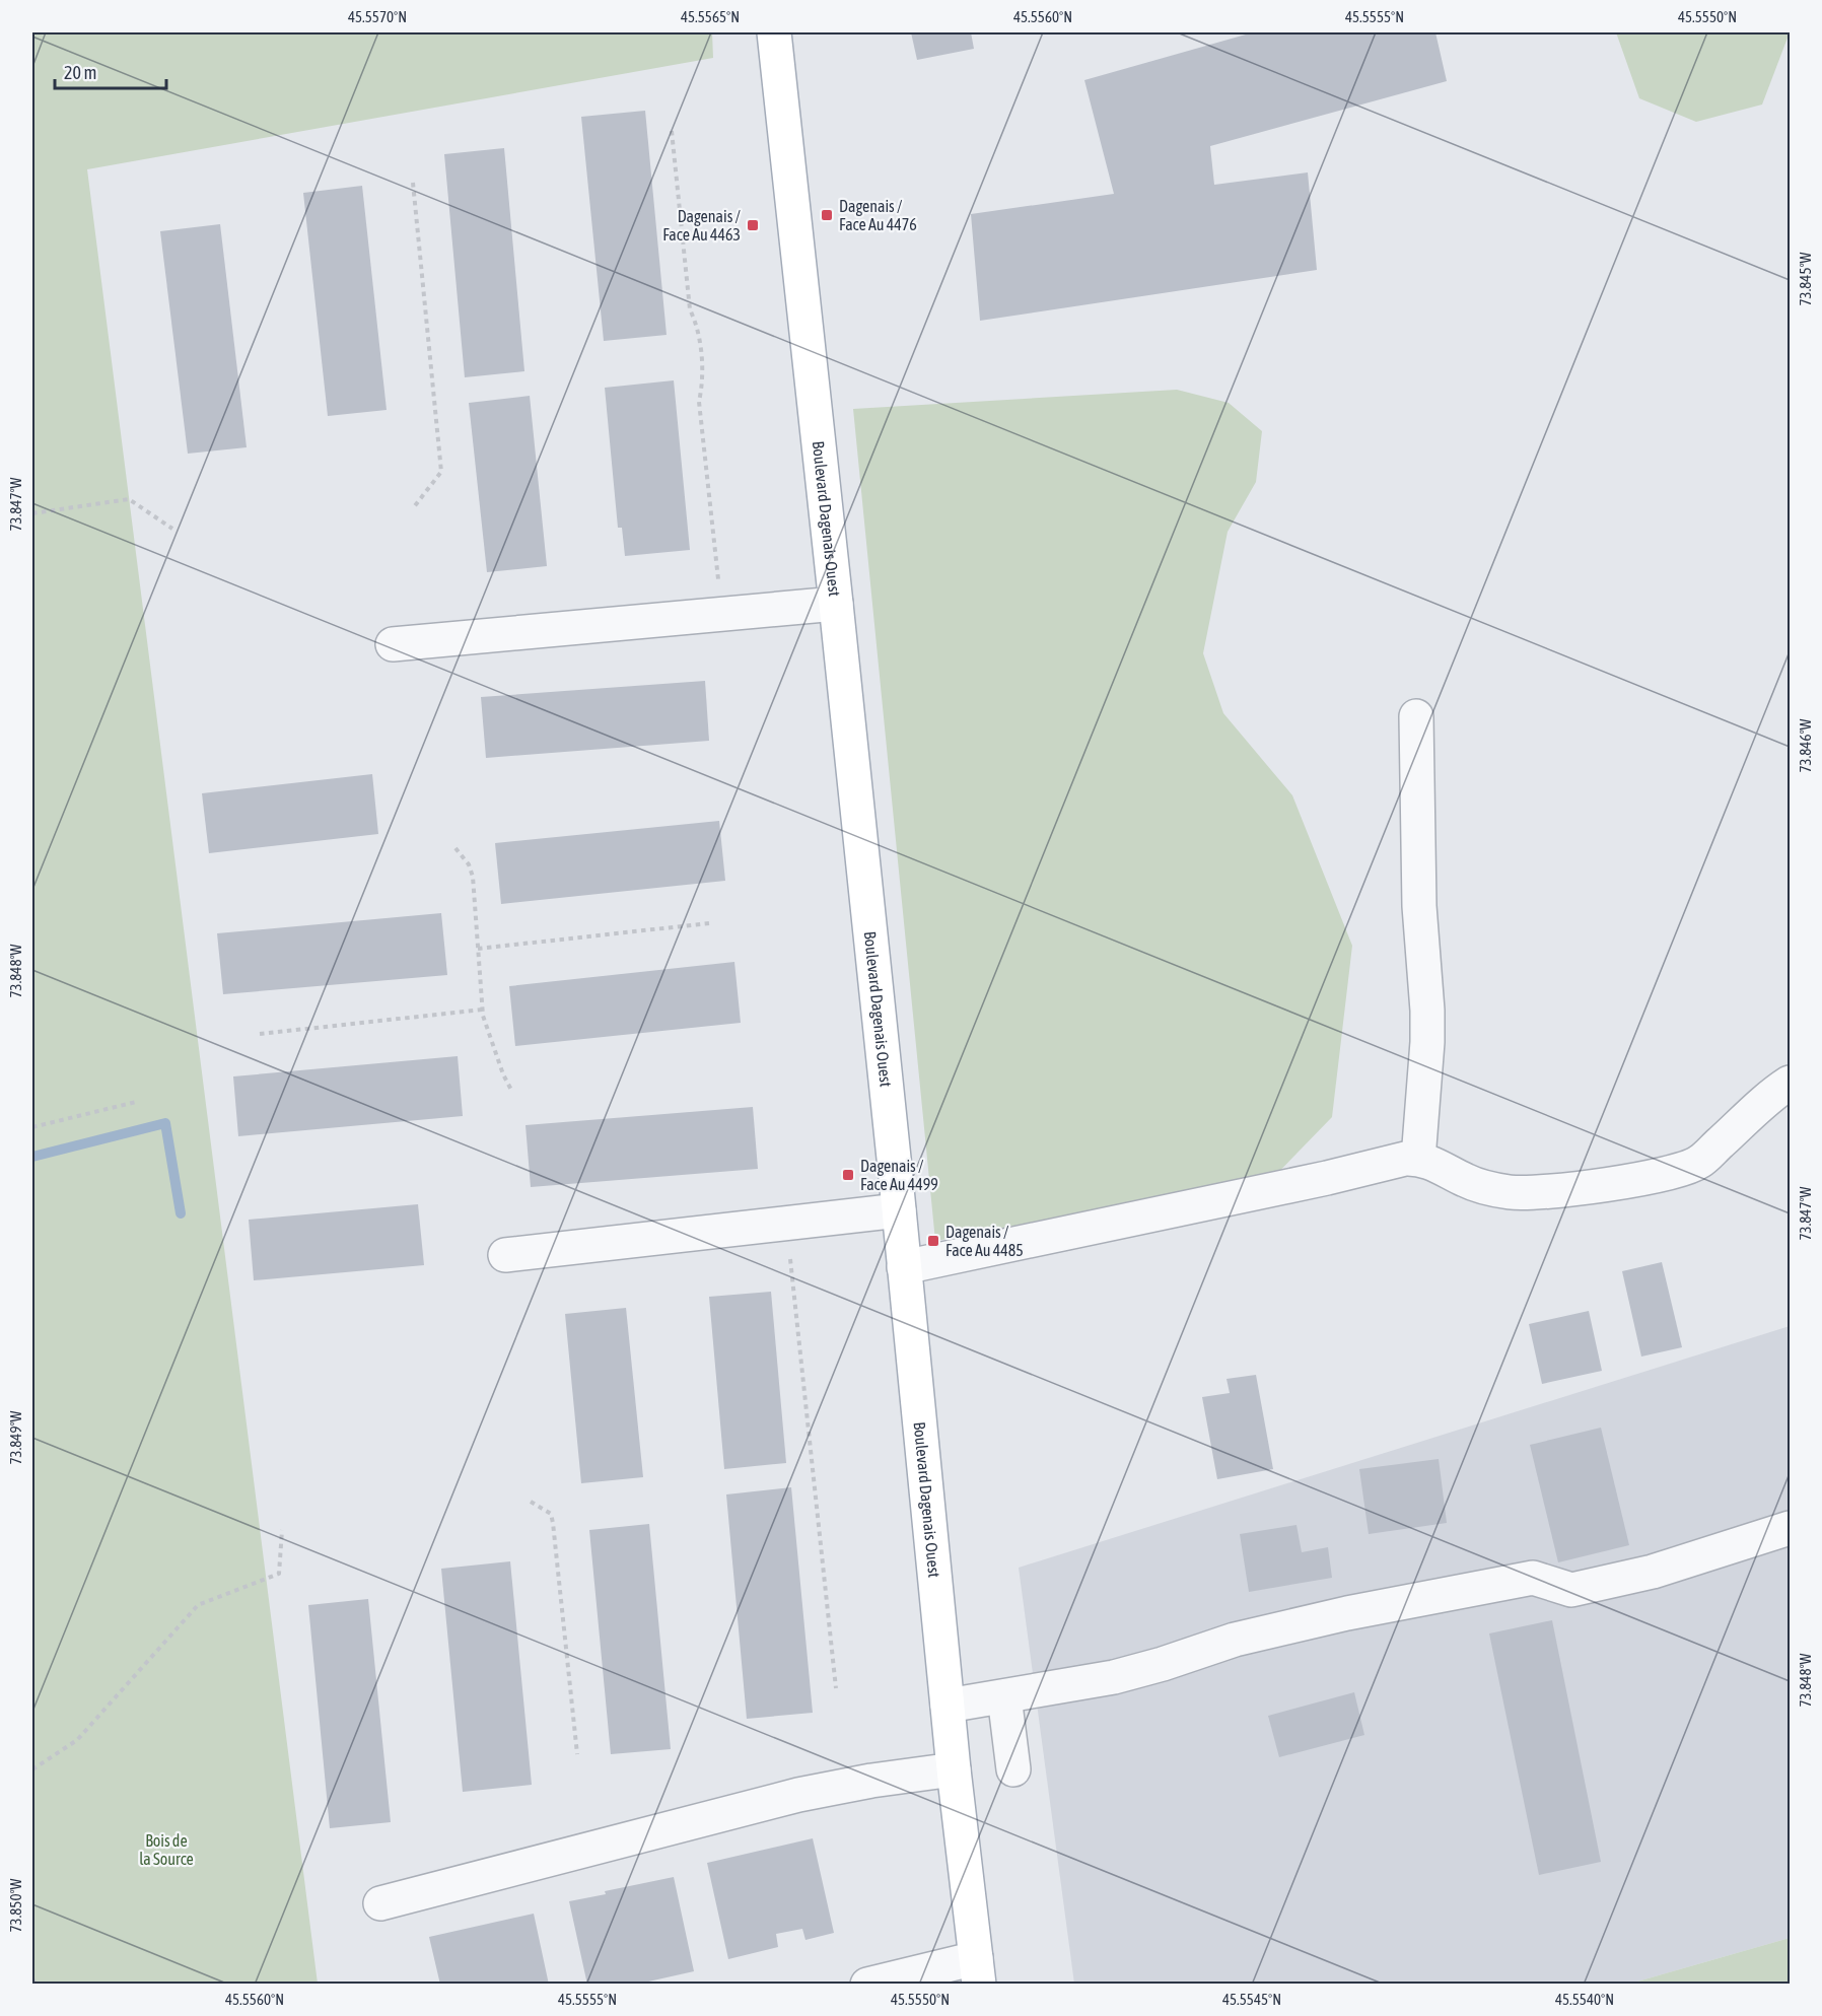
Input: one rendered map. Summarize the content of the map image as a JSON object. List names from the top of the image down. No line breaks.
{"streets":{"main road":["Boulevard Dagenais Ouest"]},"parks":["Bois de la Source"],"places":{"transit":["Dagenais / Face Au 4476","Dagenais / Face Au 4463","Dagenais / Face Au 4499","Dagenais / Face Au 4485"]},"scale_bar":"20 m","coordinates":["45.5570°N","45.5565°N","45.5560°N","45.5555°N","45.5550°N","73.845°W","73.847°W","73.846°W","73.848°W","73.849°W","73.850°W","45.5545°N","45.5540°N"]}
